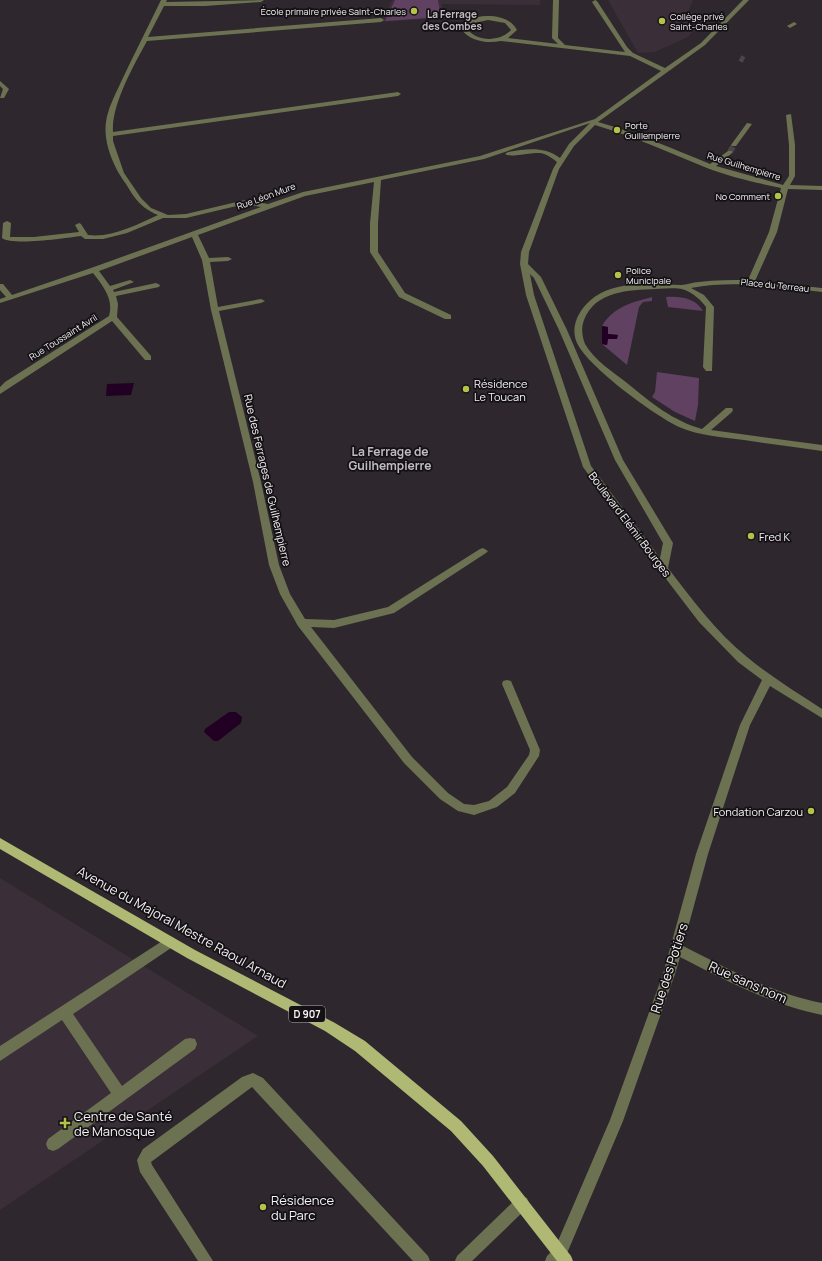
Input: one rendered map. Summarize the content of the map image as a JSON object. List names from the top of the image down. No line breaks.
{"streets":{"main road":["Avenue du Majoral Mestre Raoul Arnaud","D 907"],"street":["Rue Guilhempierre","Rue Léon Mure","Place du Terreau","Rue Toussaint Avril","Rue des Ferrages de Guilhempierre","Boulevard Elémir Bourges","Rue des Potiers","Rue sans nom"]},"crossings":[["Rue Guilhempierre","Boulevard Elémir Bourges"],["Rue Léon Mure","Rue des Ferrages de Guilhempierre"],["Boulevard Elémir Bourges","Rue des Potiers"],["Avenue du Majoral Mestre Raoul Arnaud","Rue des Potiers"],["Rue des Potiers","Rue sans nom"]],"districts":["La Ferrage des Combes","La Ferrage de Guilhempierre"],"places":{"other":["École primaire privée Saint-Charles","Collège privé Saint-Charles","Porte Guillempierre","No Comment","Police Municipale","Résidence Le Toucan","Fred K","Fondation Carzou","Résidence du Parc"],"health":["Centre de Santé de Manosque"]}}
